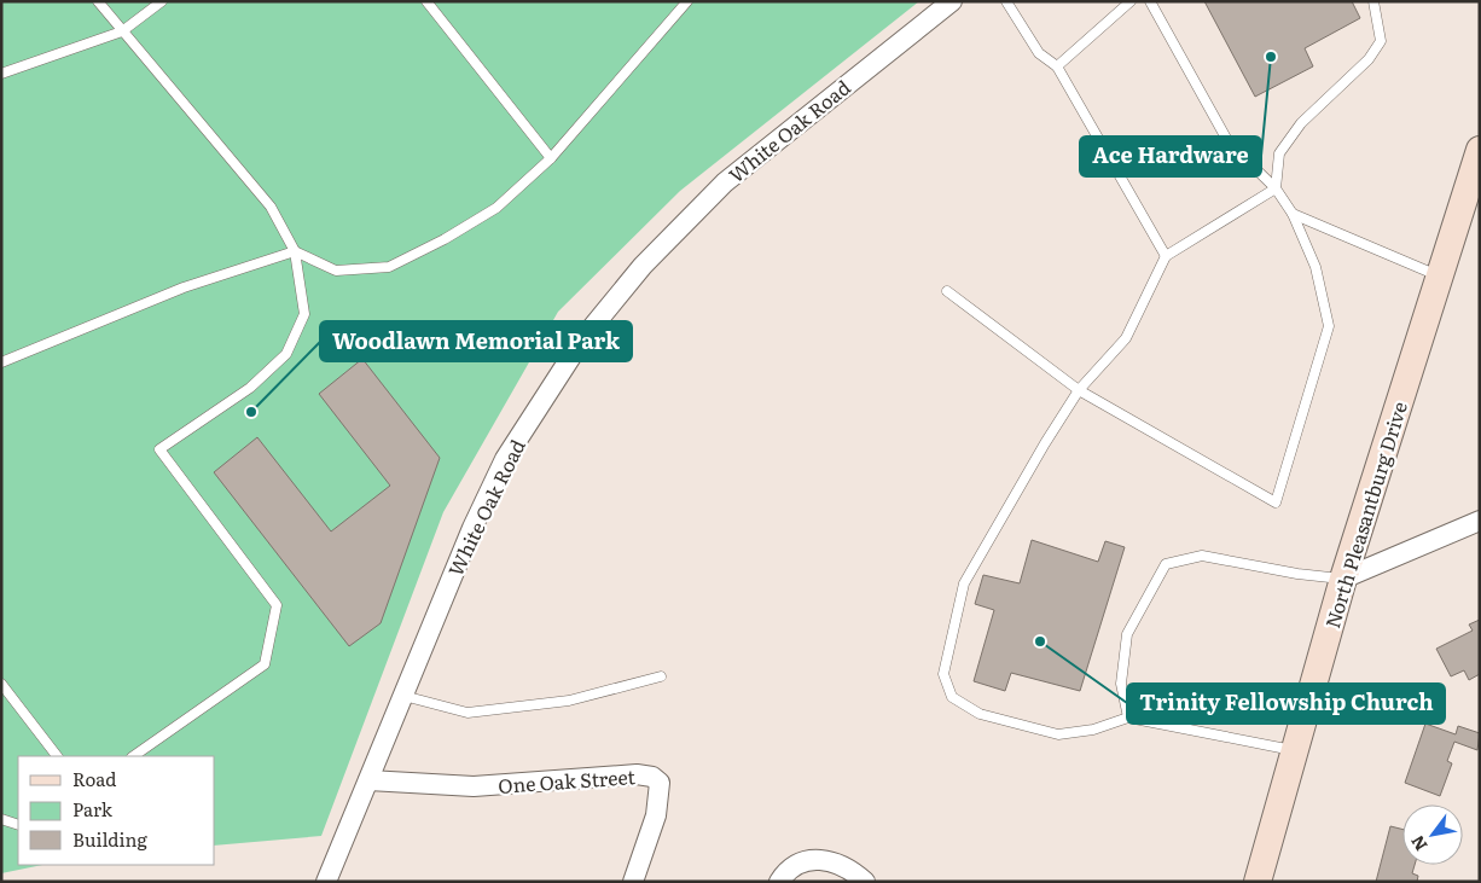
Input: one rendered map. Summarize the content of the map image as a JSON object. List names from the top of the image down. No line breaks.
{"streets":{"main road":["North Pleasantburg Drive"],"street":["White Oak Road","One Oak Street"]},"crossings":[["White Oak Road","One Oak Street"]],"places":["Ace Hardware","Woodlawn Memorial Park","Trinity Fellowship Church"],"legend":["Road","Park","Building"],"north":"bottom left"}
